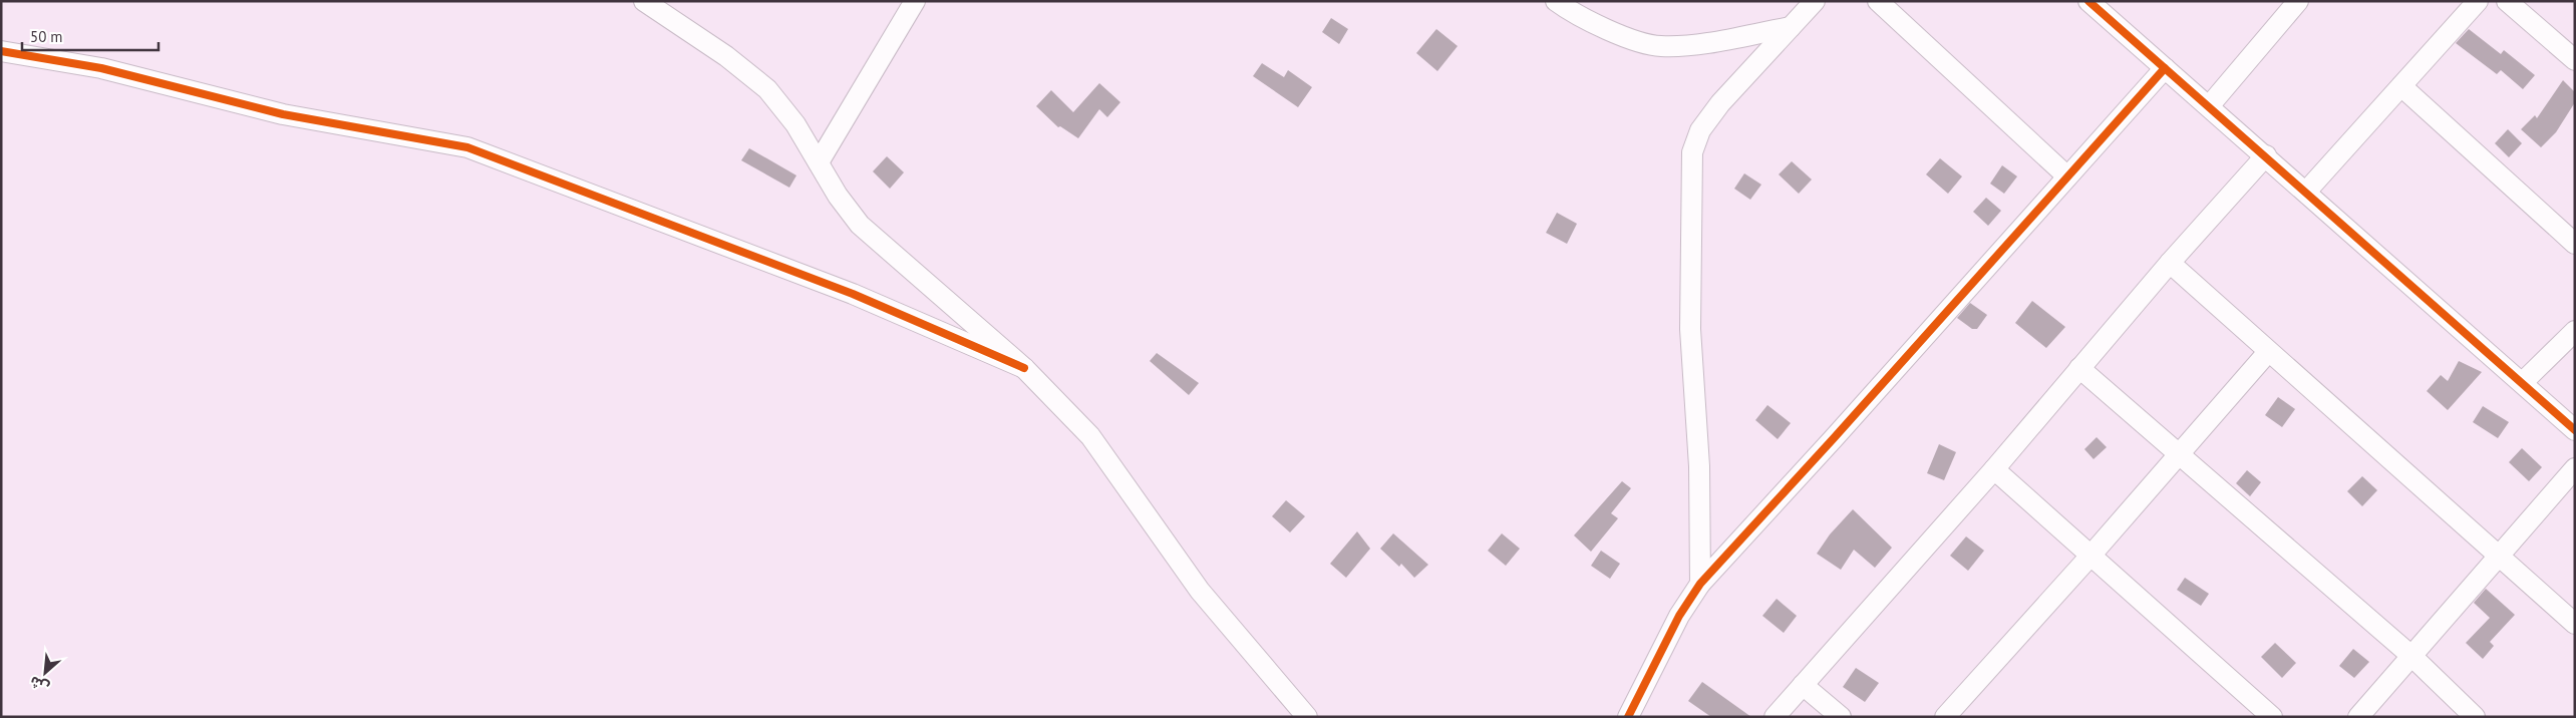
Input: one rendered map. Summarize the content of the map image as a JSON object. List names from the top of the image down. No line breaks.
{"scale_bar":"50 m","north":"bottom left"}
